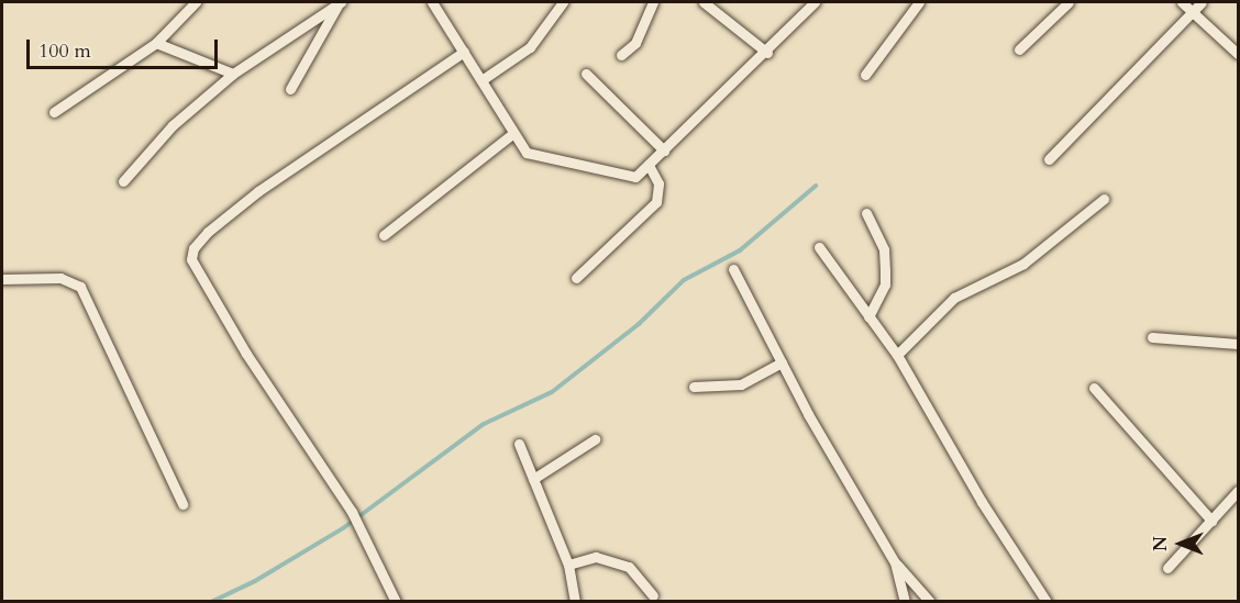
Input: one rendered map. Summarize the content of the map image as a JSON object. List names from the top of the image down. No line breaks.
{"scale_bar":"100 m","north":"left"}
